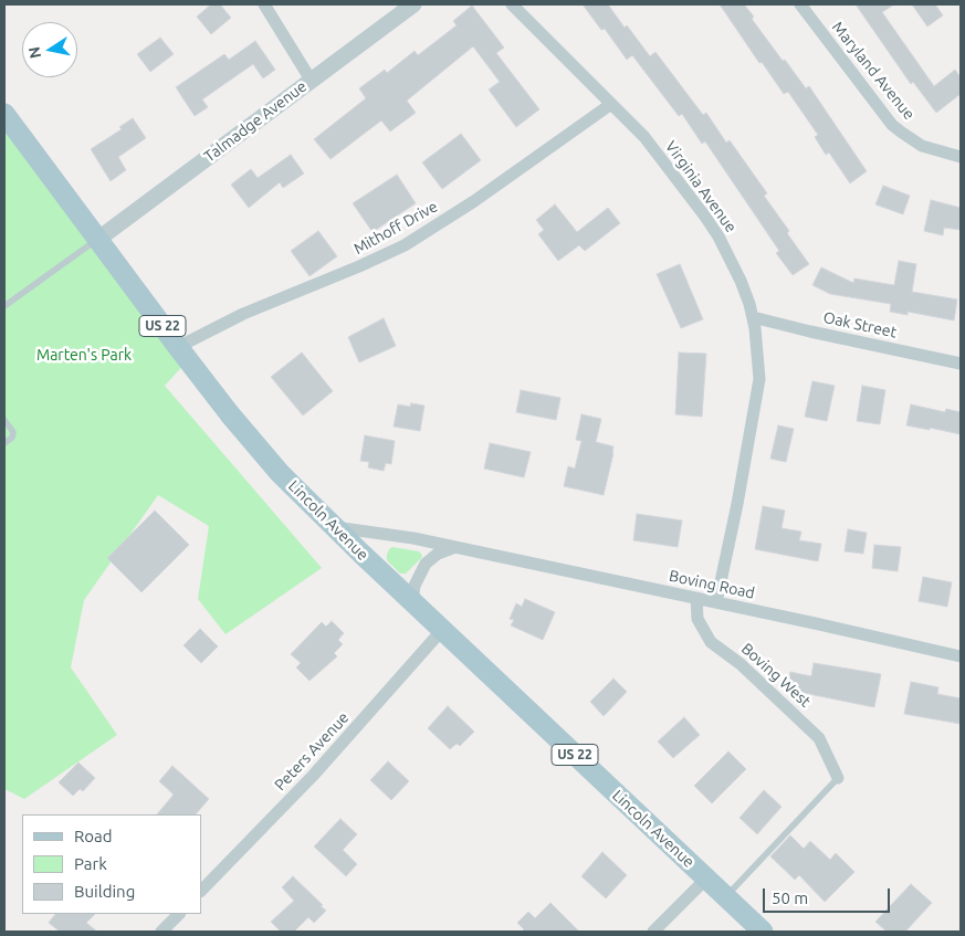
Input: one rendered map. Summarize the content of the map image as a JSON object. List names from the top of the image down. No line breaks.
{"streets":{"main road":["US 22","Lincoln Avenue"],"street":["Maryland Avenue","Talmadge Avenue","Virginia Avenue","Mithoff Drive","Oak Street","Boving Road","Boving West","Peters Avenue"]},"crossings":[["Talmadge Avenue","Lincoln Avenue"],["Virginia Avenue","Mithoff Drive"],["Virginia Avenue","Oak Street"],["Virginia Avenue","Boving Road"],["Mithoff Drive","Lincoln Avenue"],["US 22","Lincoln Avenue"],["Lincoln Avenue","Boving Road"],["Lincoln Avenue","Peters Avenue"],["Boving Road","Boving West"]],"parks":["Marten's Park"],"legend":["Road","Park","Building"],"scale_bar":"50 m","north":"left"}
